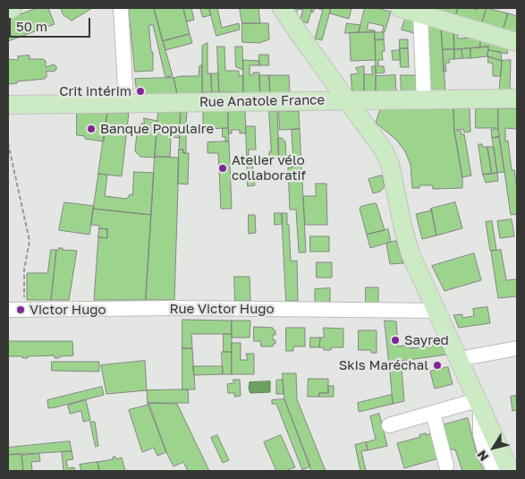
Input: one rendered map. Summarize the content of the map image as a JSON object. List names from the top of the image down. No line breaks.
{"streets":{"main road":["Rue Anatole France"],"street":["Rue Victor Hugo"]},"places":["Crit intérim","Banque Populaire","Atelier vélo collaboratif","Victor Hugo","Sayred","Skis Maréchal"],"scale_bar":"50 m","north":"bottom left"}
